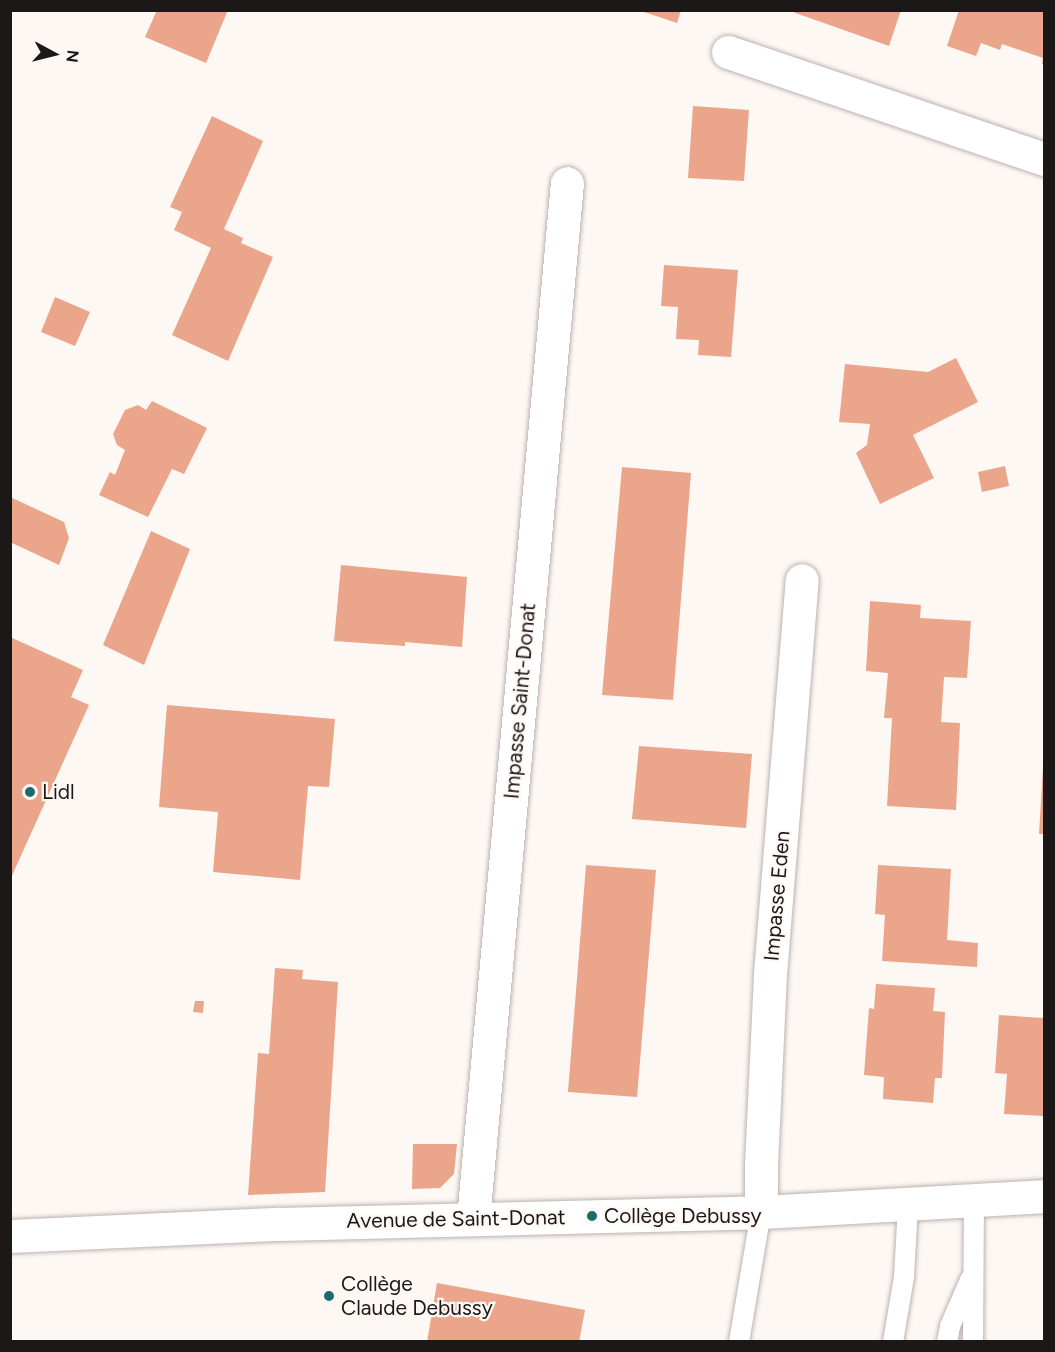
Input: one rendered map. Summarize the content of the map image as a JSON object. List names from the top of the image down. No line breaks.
{"streets":{"street":["Impasse Saint-Donat","Impasse Eden","Avenue de Saint-Donat"]},"crossings":[["Impasse Saint-Donat","Avenue de Saint-Donat"],["Impasse Eden","Avenue de Saint-Donat"]],"places":["Lidl","Collège Debussy","Collège Claude Debussy"],"north":"right"}
